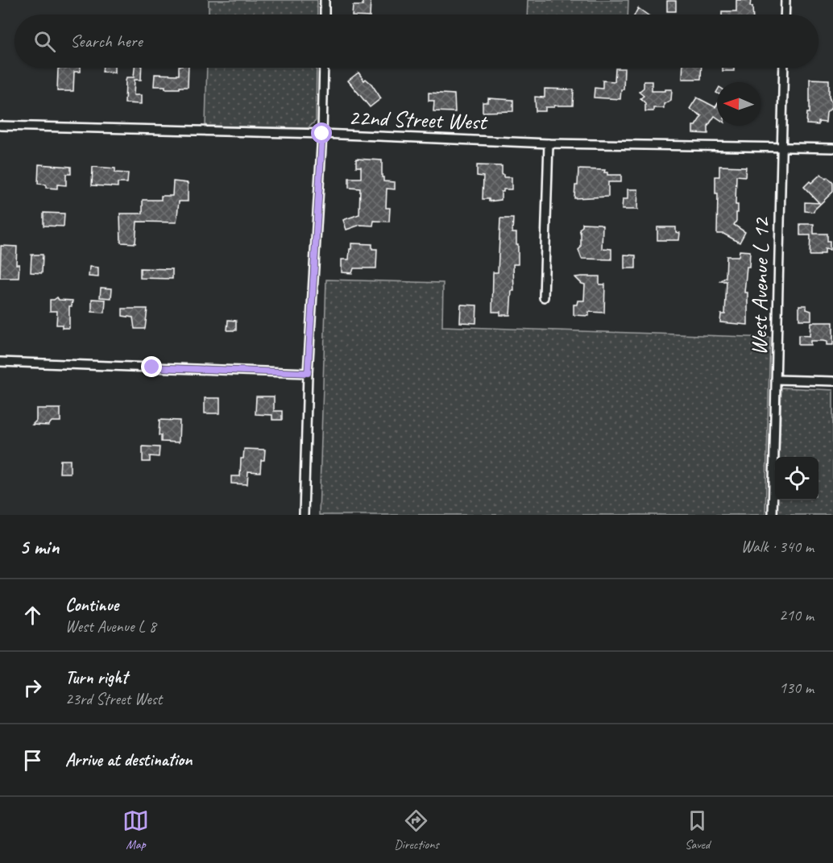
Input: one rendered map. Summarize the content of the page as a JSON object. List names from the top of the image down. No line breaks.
{"streets":{"street":["22nd Street West","West Avenue L 12"]},"crossings":[["22nd Street West","West Avenue L 12"]],"north":"left","page":{"search":"Search here","heading":["5 min","Walk · 340 m"],"list":[["Continue","West Avenue L 8","210 m"],["Turn right","23rd Street West","130 m"],"Arrive at destination"],"nav":["Map","Directions","Saved"]}}
